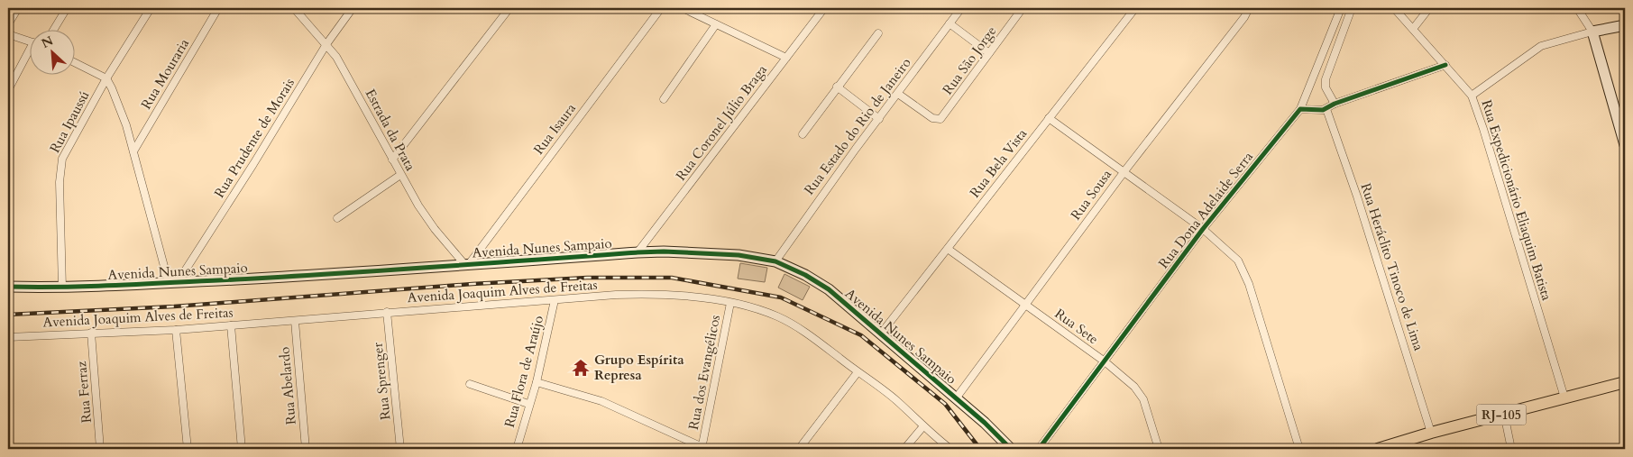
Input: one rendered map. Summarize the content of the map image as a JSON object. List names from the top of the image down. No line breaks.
{"streets":{"main road":["RJ-105"],"street":["Rua São Jorge","Rua Mouraria","Rua Ipaussú","Rua Coronel Júlio Braga","Rua Estado do Rio de Janeiro","Rua Isaura","Estrada da Prata","Rua Prudente de Morais","Rua Bela Vista","Rua Sousa","Rua Expedicionário Eliaquim Batista","Rua Dona Adelaide Serra","Avenida Nunes Sampaio","Rua Heráclito Tinoco de Lima","Avenida Joaquim Alves de Freitas","Rua Sete","Rua Flora de Araújo","Rua dos Evangélicos","Rua Sprenger","Rua Abelardo","Rua Ferraz"]},"crossings":[["Rua São Jorge","Rua Estado do Rio de Janeiro"],["Rua Ipaussú","Avenida Nunes Sampaio"],["Rua Coronel Júlio Braga","Avenida Nunes Sampaio"],["Rua Estado do Rio de Janeiro","Avenida Nunes Sampaio"],["Rua Isaura","Estrada da Prata"],["Rua Isaura","Avenida Nunes Sampaio"],["Estrada da Prata","Rua Prudente de Morais"],["Estrada da Prata","Avenida Nunes Sampaio"],["Rua Prudente de Morais","Avenida Nunes Sampaio"],["Rua Bela Vista","Avenida Nunes Sampaio"],["Rua Bela Vista","Rua Sete"],["Rua Sousa","Avenida Nunes Sampaio"],["Rua Sousa","Rua Sete"],["Rua Expedicionário Eliaquim Batista","RJ-105"],["Rua Dona Adelaide Serra","Rua Sete"],["Rua Heráclito Tinoco de Lima","RJ-105"],["Avenida Joaquim Alves de Freitas","Rua Flora de Araújo"],["Avenida Joaquim Alves de Freitas","Rua dos Evangélicos"],["Avenida Joaquim Alves de Freitas","Rua Sprenger"],["Avenida Joaquim Alves de Freitas","Rua Abelardo"],["Avenida Joaquim Alves de Freitas","Rua Ferraz"]],"places":{"temple":["Grupo Espírita Represa"]},"north":"top left"}
